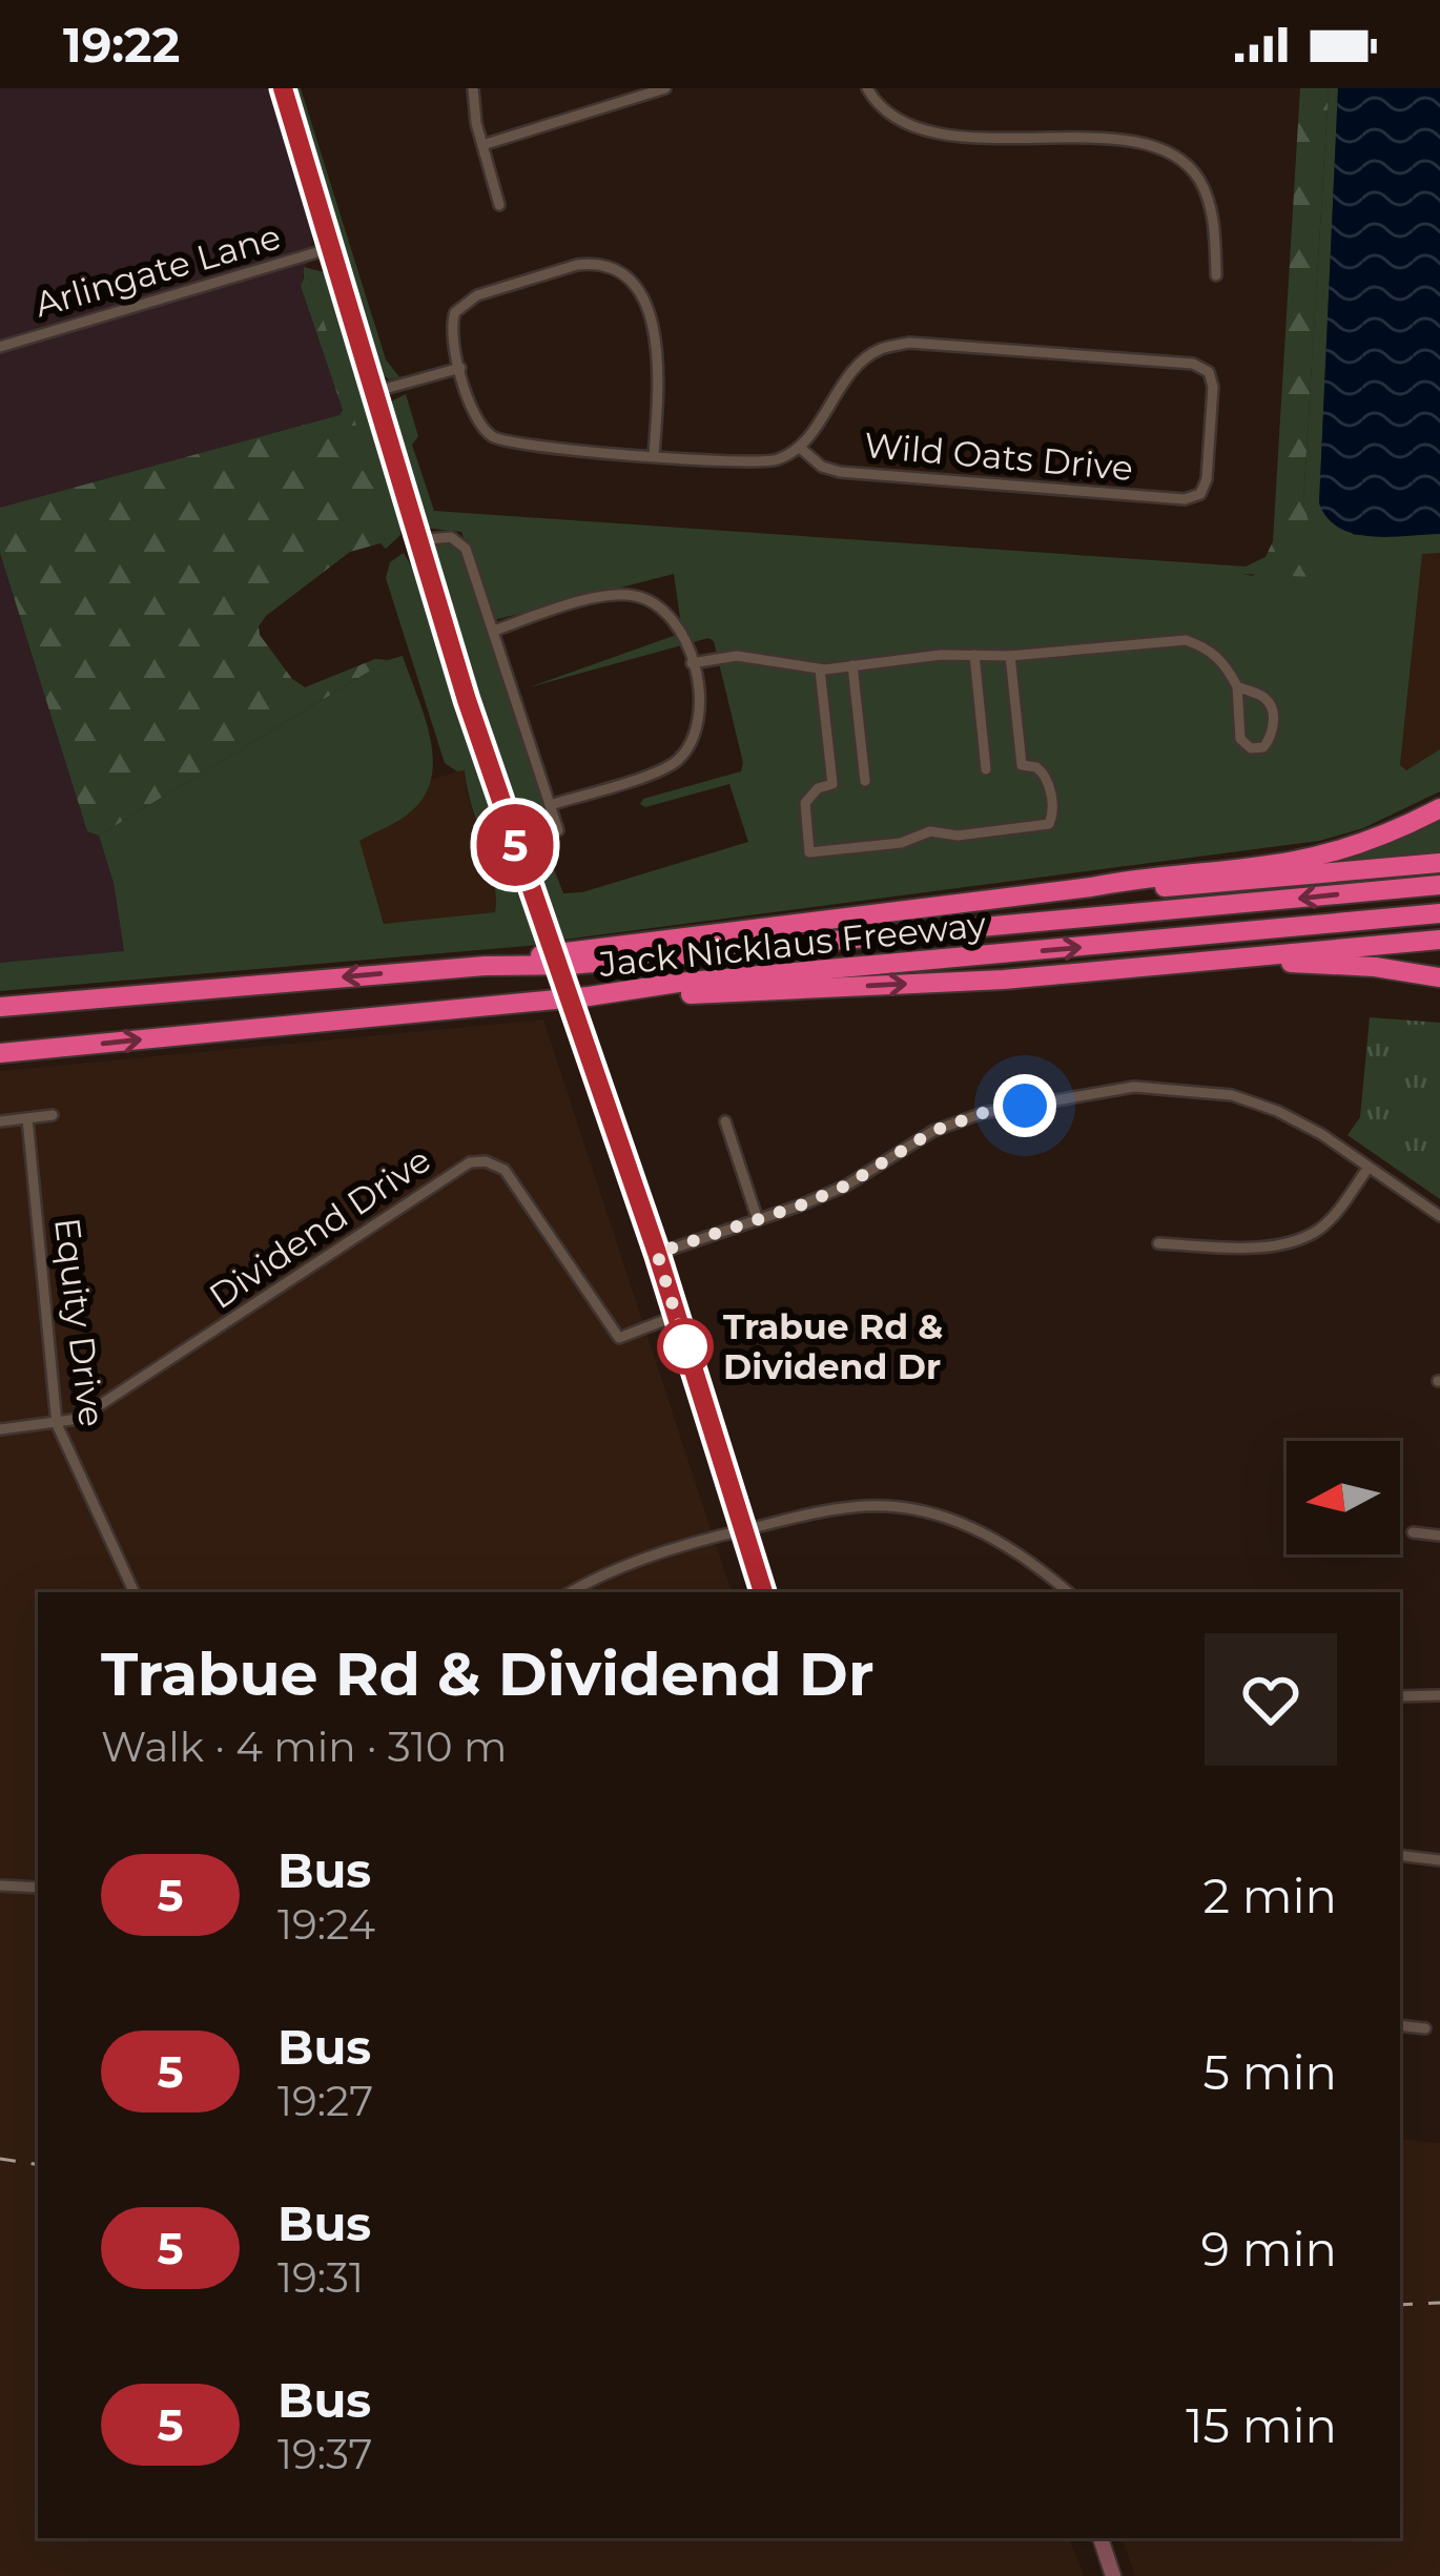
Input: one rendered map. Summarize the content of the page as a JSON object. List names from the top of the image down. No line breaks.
{"streets":{"highway":["Jack Nicklaus Freeway"],"street":["Arlingate Lane","Wild Oats Drive","Dividend Drive","Equity Drive"]},"crossings":[["Dividend Drive","Equity Drive"]],"places":["Trabue Rd & Dividend Dr"],"lines":["bus line 5"],"north":"left","page":{"status":"19:22","on_map":"5","heading":["Trabue Rd & Dividend Dr","Walk · 4 min · 310 m"],"list":[{"mark":"5","name":"Bus","note":"19:24","value":"2 min"},{"mark":"5","name":"Bus","note":"19:27","value":"5 min"},{"mark":"5","name":"Bus","note":"19:31","value":"9 min"},{"mark":"5","name":"Bus","note":"19:37","value":"15 min"}]}}
